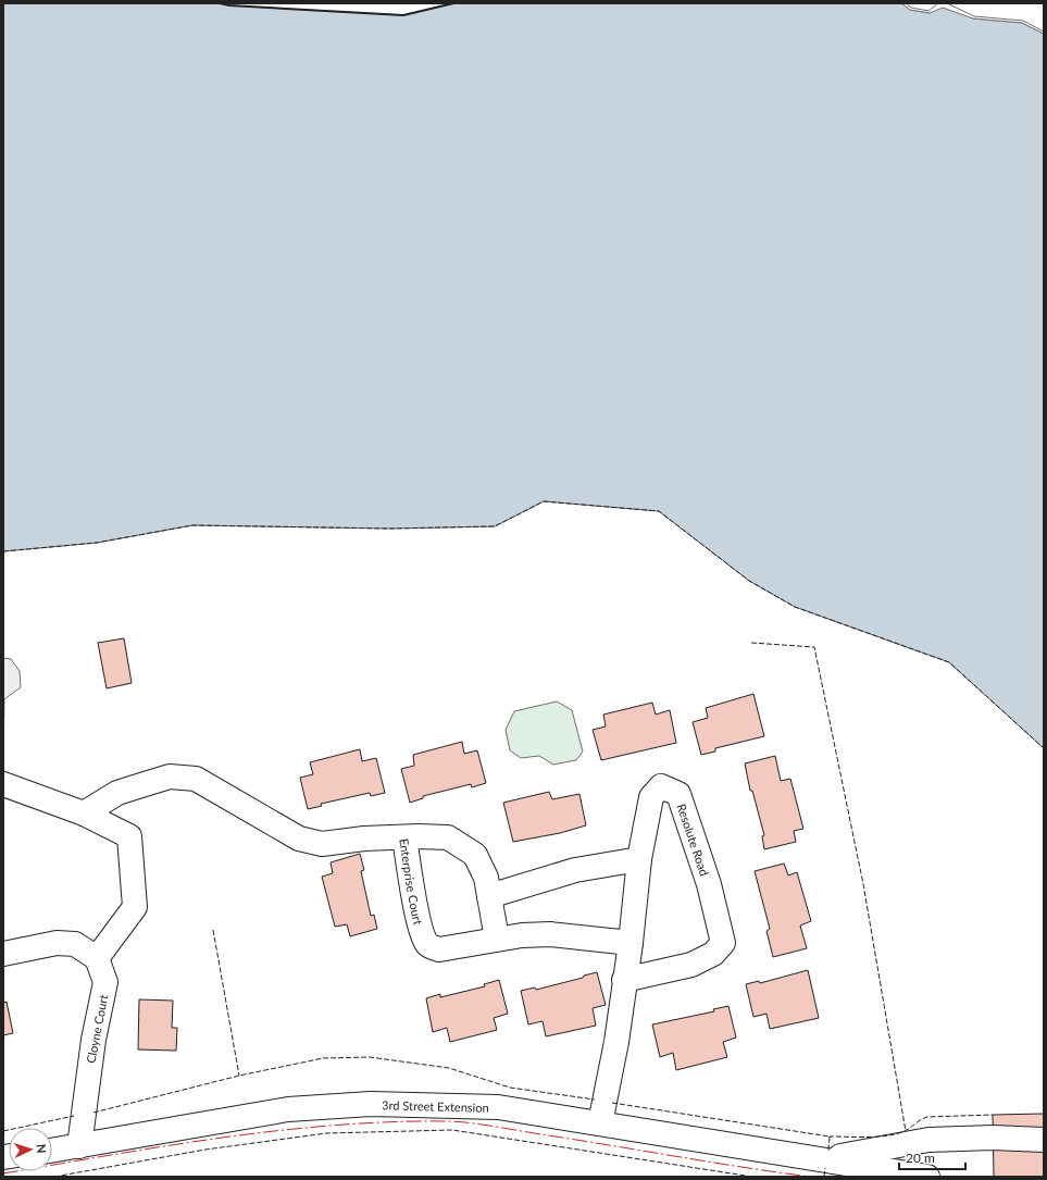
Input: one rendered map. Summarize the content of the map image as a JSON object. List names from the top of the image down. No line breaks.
{"streets":{"street":["Resolute Road","Enterprise Court","Cloyne Court","3rd Street Extension"]},"crossings":[["Resolute Road","Enterprise Court"],["Resolute Road","3rd Street Extension"],["Cloyne Court","3rd Street Extension"]],"scale_bar":"20 m","north":"right"}
